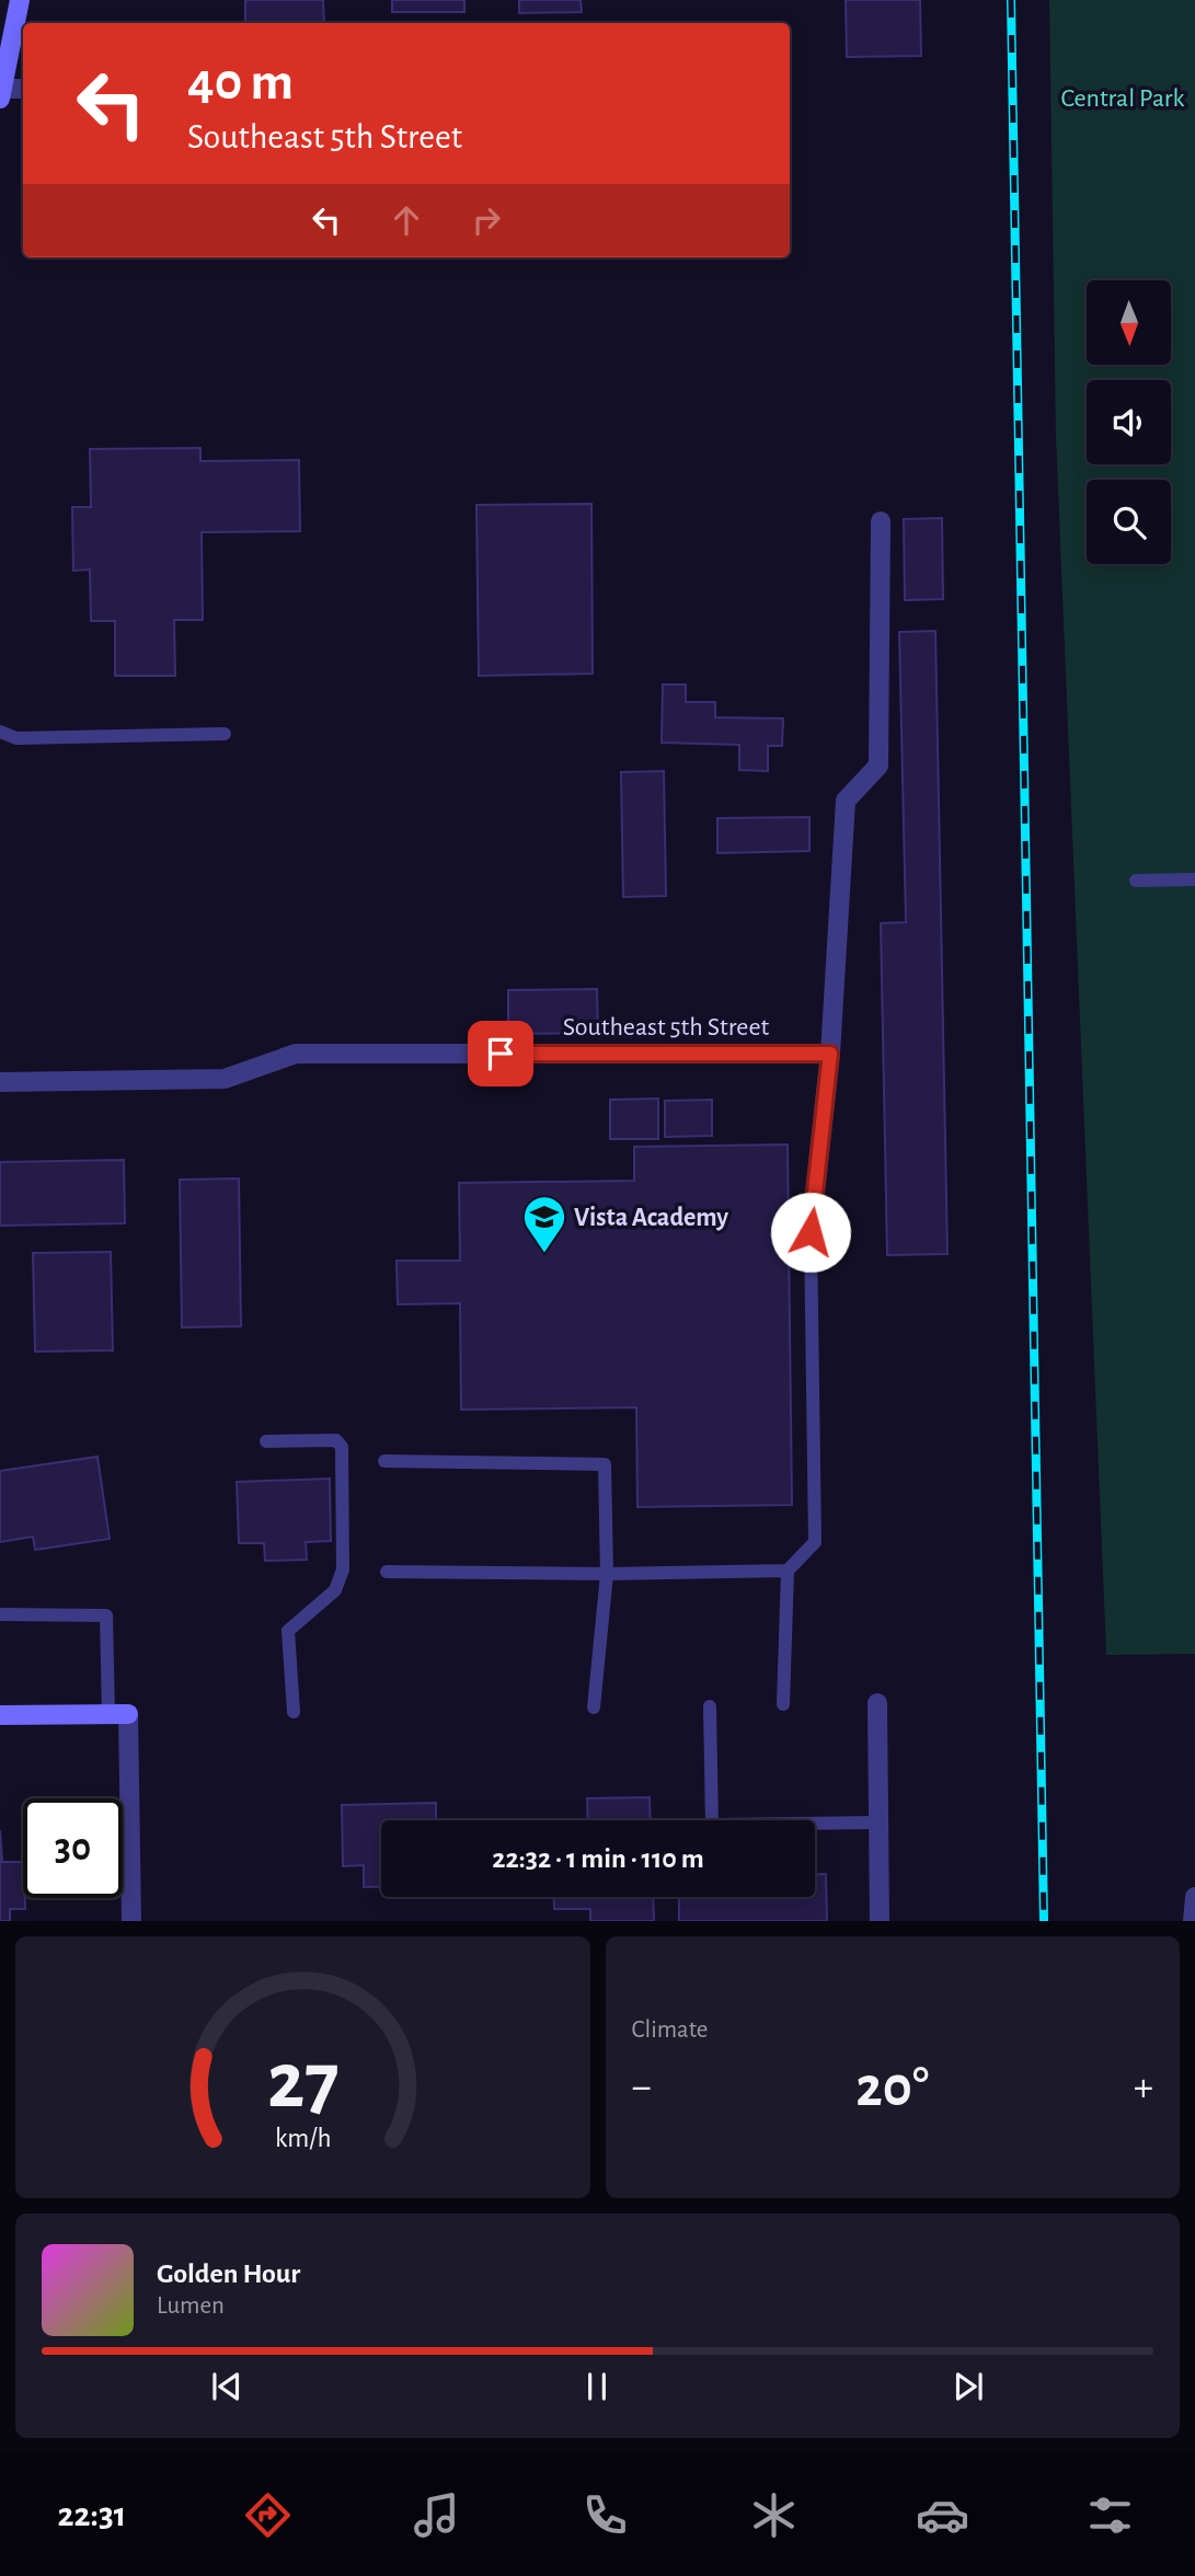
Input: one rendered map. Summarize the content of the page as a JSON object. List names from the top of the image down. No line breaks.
{"streets":{"street":["Southeast 5th Street"]},"parks":["Central Park"],"places":{"school or university":["Vista Academy"]},"north":"bottom","page":{"turn":["40 m","Southeast 5th Street"],"limit":"30","trip":"22:32 · 1 min · 110 m","tile":"Climate","heat":["−","20°","+"],"song":["Golden Hour","Lumen"],"tabs":"22:31","gauge":["27","km/h"]}}
